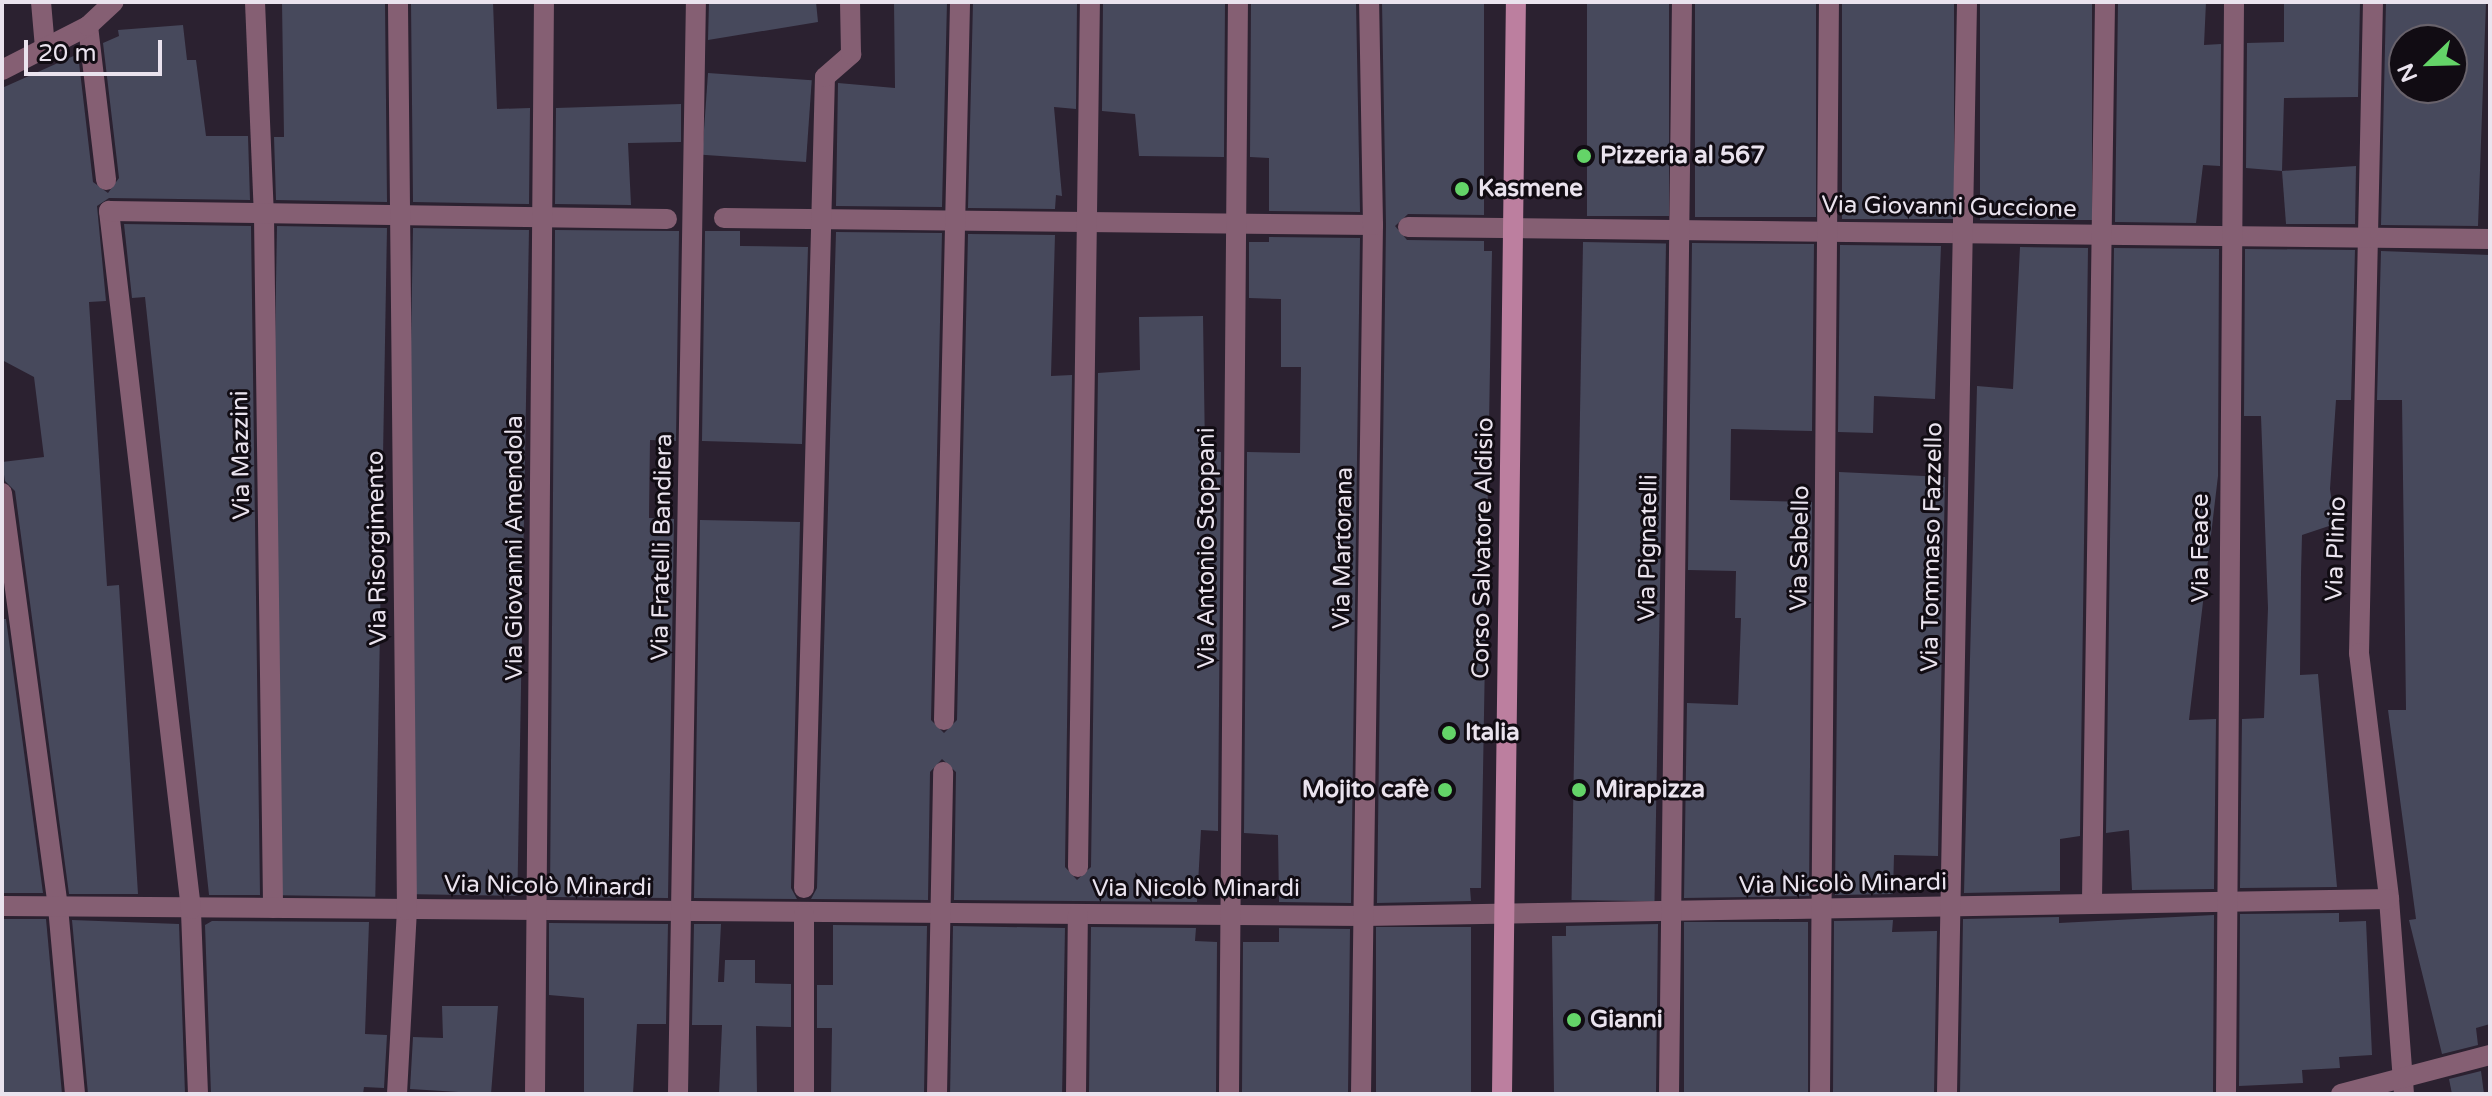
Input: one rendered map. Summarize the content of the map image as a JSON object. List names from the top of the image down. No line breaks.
{"streets":{"street":["Via Giovanni Guccione","Via Mazzini","Via Fratelli Bandiera","Via Tommaso Fazzello","Via Risorgimento","Via Giovanni Amendola","Via Antonio Stoppani","Via Martorana","Corso Salvatore Aldisio","Via Pignatelli","Via Sabello","Via Feace","Via Plinio","Via Nicolò Minardi"]},"crossings":[["Via Giovanni Guccione","Via Tommaso Fazzello"],["Via Giovanni Guccione","Corso Salvatore Aldisio"],["Via Giovanni Guccione","Via Pignatelli"],["Via Giovanni Guccione","Via Sabello"],["Via Giovanni Guccione","Via Feace"],["Via Giovanni Guccione","Via Plinio"],["Via Mazzini","Via Nicolò Minardi"],["Via Fratelli Bandiera","Via Nicolò Minardi"],["Via Tommaso Fazzello","Via Nicolò Minardi"],["Via Risorgimento","Via Nicolò Minardi"],["Via Giovanni Amendola","Via Nicolò Minardi"],["Via Antonio Stoppani","Via Nicolò Minardi"],["Via Martorana","Via Nicolò Minardi"],["Corso Salvatore Aldisio","Via Nicolò Minardi"],["Via Pignatelli","Via Nicolò Minardi"],["Via Sabello","Via Nicolò Minardi"],["Via Feace","Via Nicolò Minardi"],["Via Plinio","Via Nicolò Minardi"]],"places":["Pizzeria al 567","Kasmene","Italia","Mojito cafè","Mirapizza","Gianni"],"scale_bar":"20 m","north":"bottom left"}
